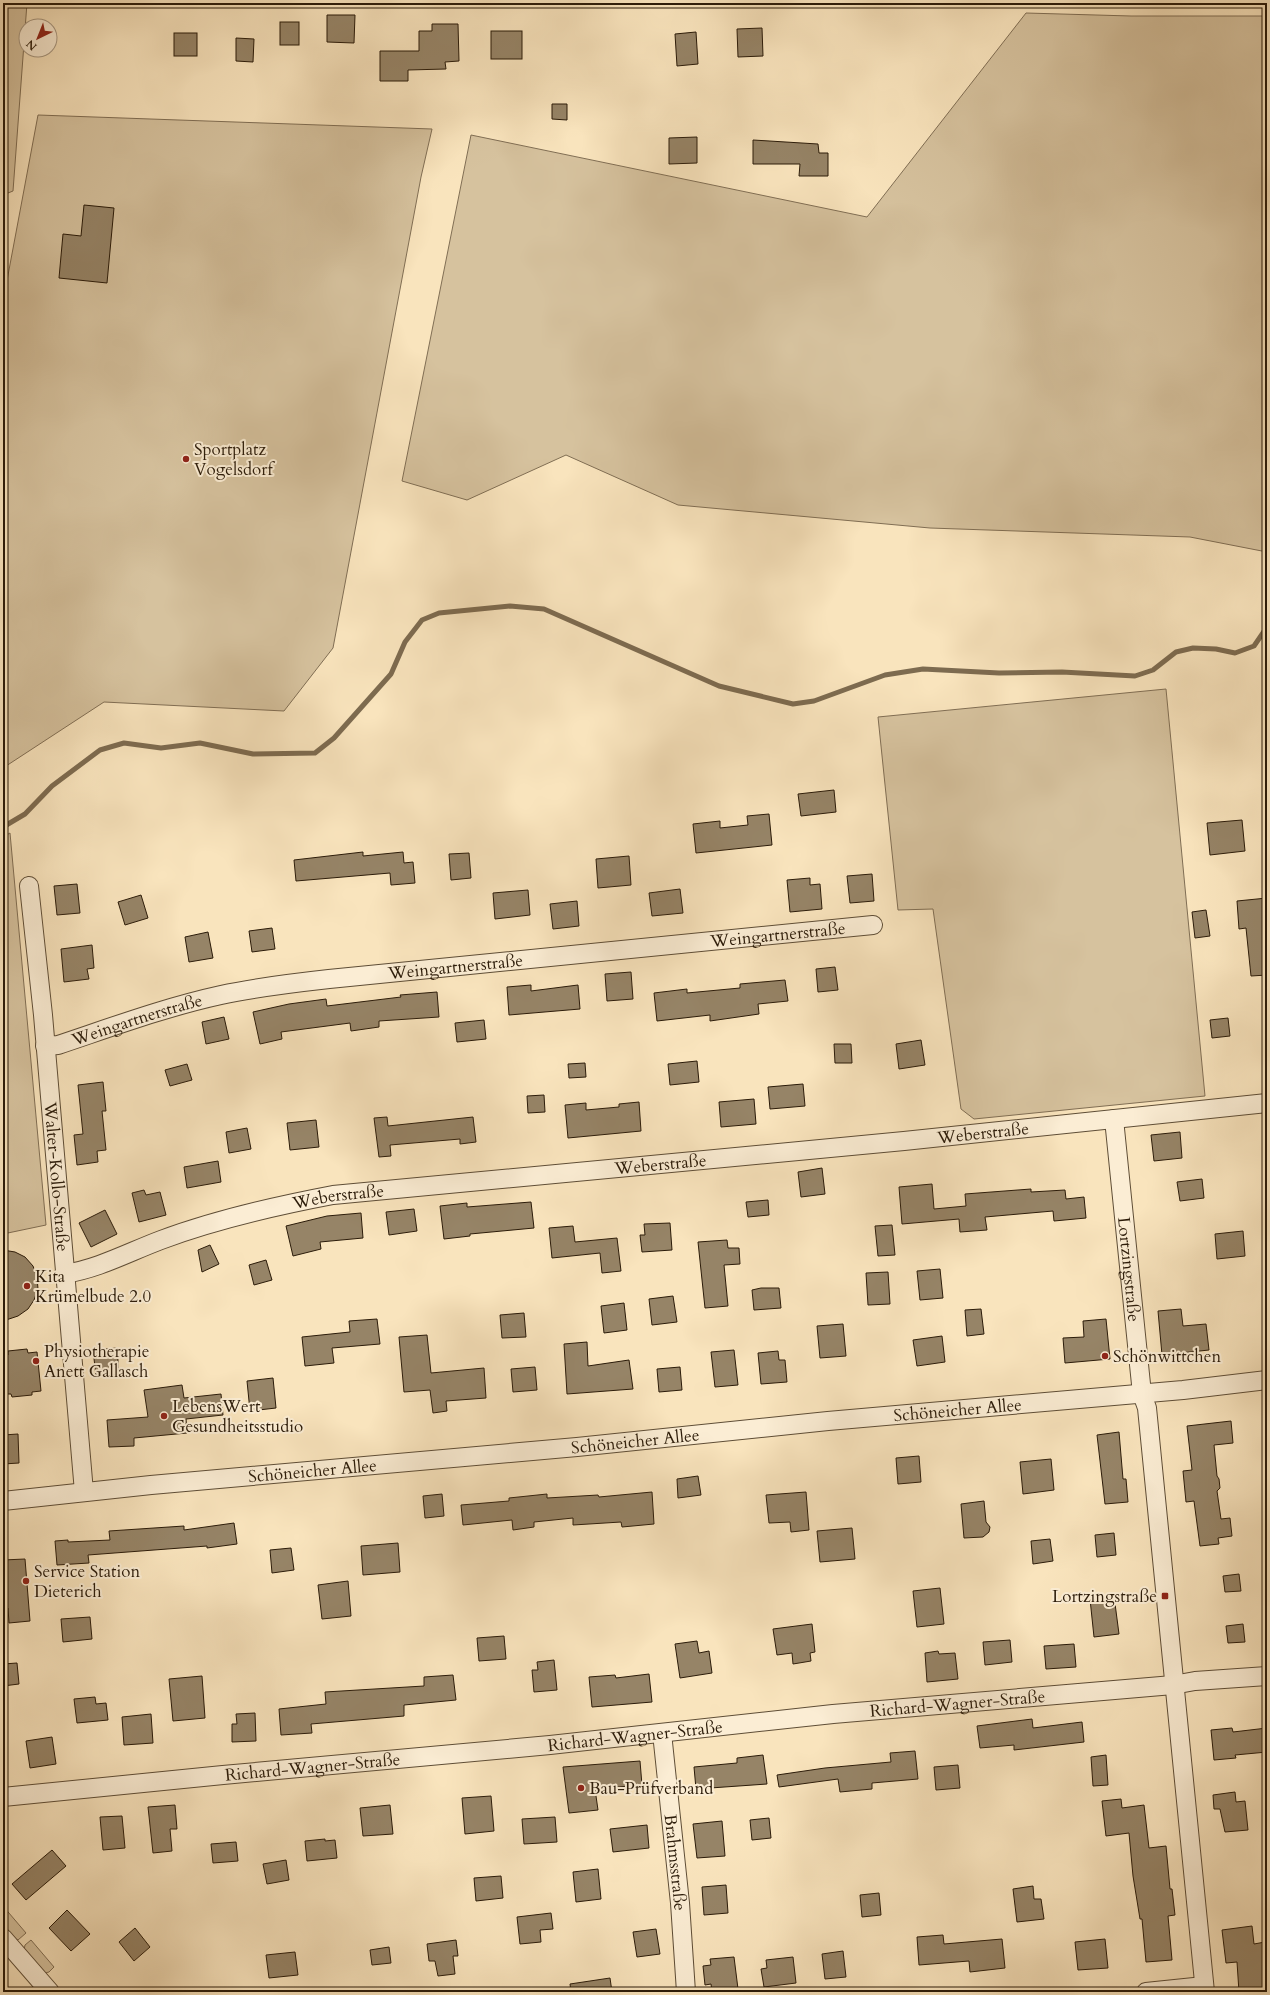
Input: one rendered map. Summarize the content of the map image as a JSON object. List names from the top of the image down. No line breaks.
{"streets":{"street":["Weingartnerstraße","Weberstraße","Walter-Kollo-Straße","Lortzingstraße","Schöneicher Allee","Richard-Wagner-Straße","Brahmsstraße"]},"crossings":[["Weingartnerstraße","Walter-Kollo-Straße"],["Weberstraße","Walter-Kollo-Straße"],["Weberstraße","Lortzingstraße"],["Walter-Kollo-Straße","Schöneicher Allee"],["Lortzingstraße","Schöneicher Allee"],["Lortzingstraße","Richard-Wagner-Straße"],["Richard-Wagner-Straße","Brahmsstraße"]],"places":{"other":["Sportplatz Vogelsdorf","Kita Krümelbude 2.0","Schönwittchen","Physiotherapie Anett Gallasch","LebensWert Gesundheitsstudio","Service Station Dieterich","Bau-Prüfverband"],"transit":["Lortzingstraße"]},"north":"bottom left"}
